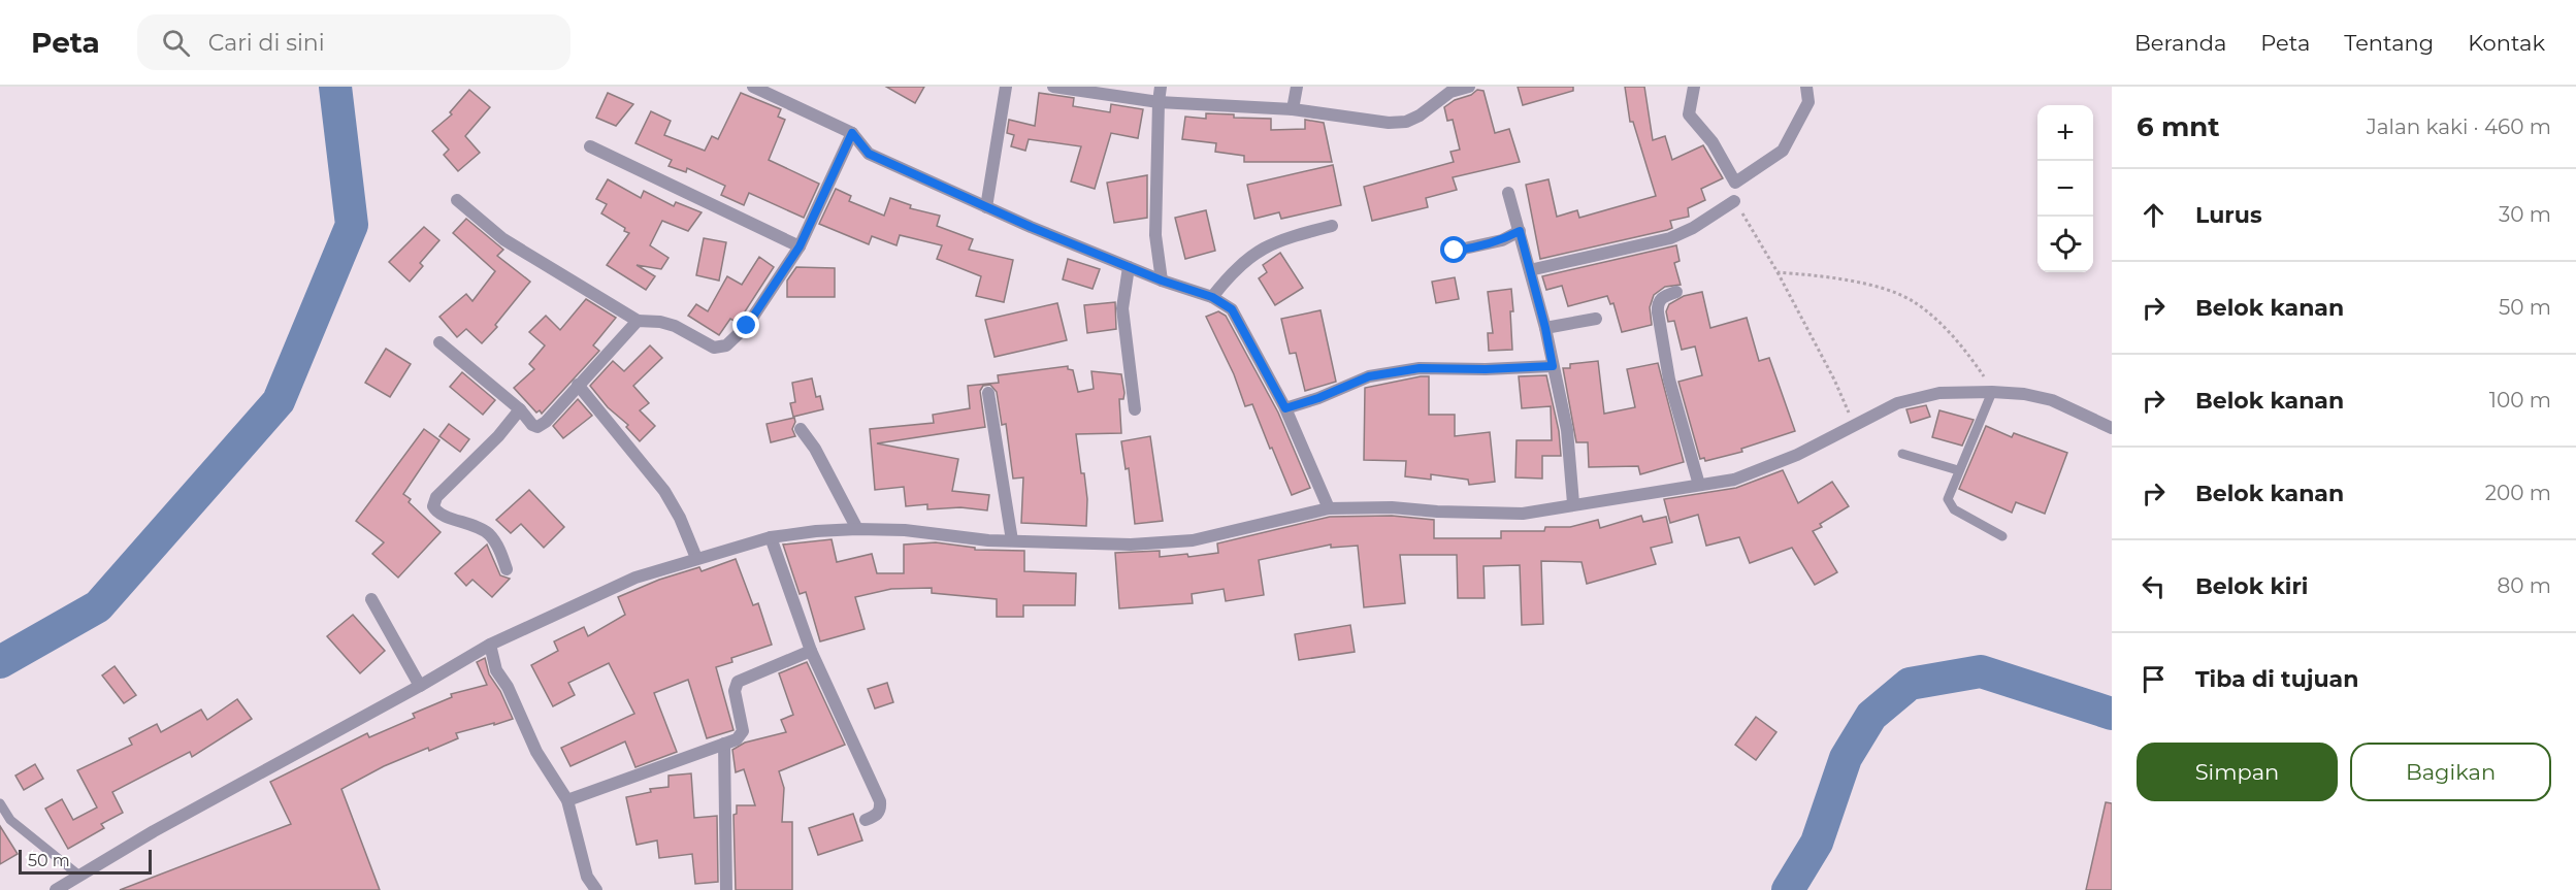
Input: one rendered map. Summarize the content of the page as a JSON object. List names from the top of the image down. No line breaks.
{"scale_bar":"50 m","page":{"header":"Peta","search":"Cari di sini","nav":["Beranda","Peta","Tentang","Kontak"],"heading":["6 mnt","Jalan kaki · 460 m"],"map_buttons":["+","−"],"list":[["Lurus","30 m"],["Belok kanan","50 m"],["Belok kanan","100 m"],["Belok kanan","200 m"],["Belok kiri","80 m"],"Tiba di tujuan"],"buttons":["Simpan","Bagikan"],"scale":"50 m"}}
